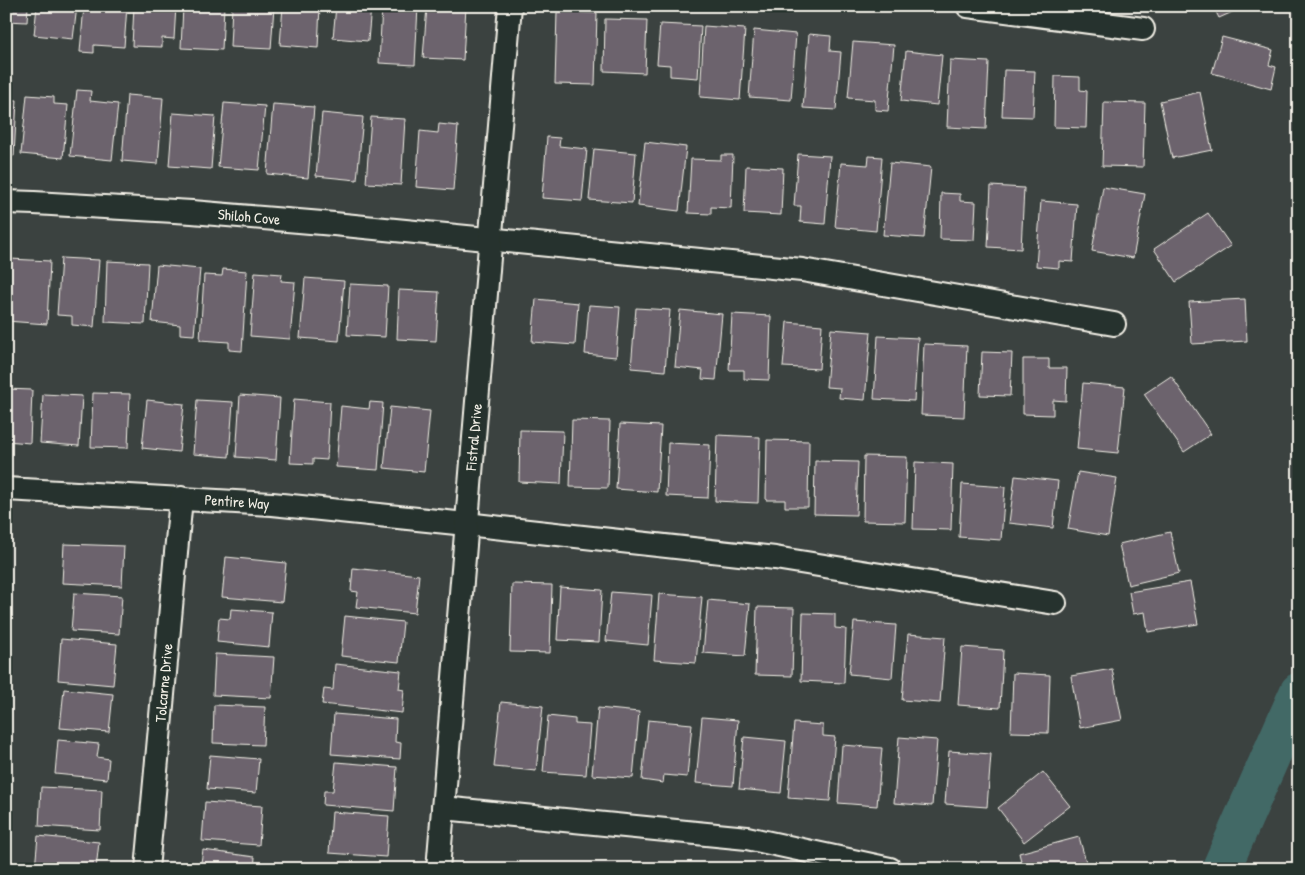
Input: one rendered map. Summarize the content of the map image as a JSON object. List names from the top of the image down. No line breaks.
{"streets":{"street":["Shiloh Cove","Fistral Drive","Pentire Way","Tolcarne Drive"]},"crossings":[["Shiloh Cove","Fistral Drive"],["Fistral Drive","Pentire Way"],["Pentire Way","Tolcarne Drive"]]}
